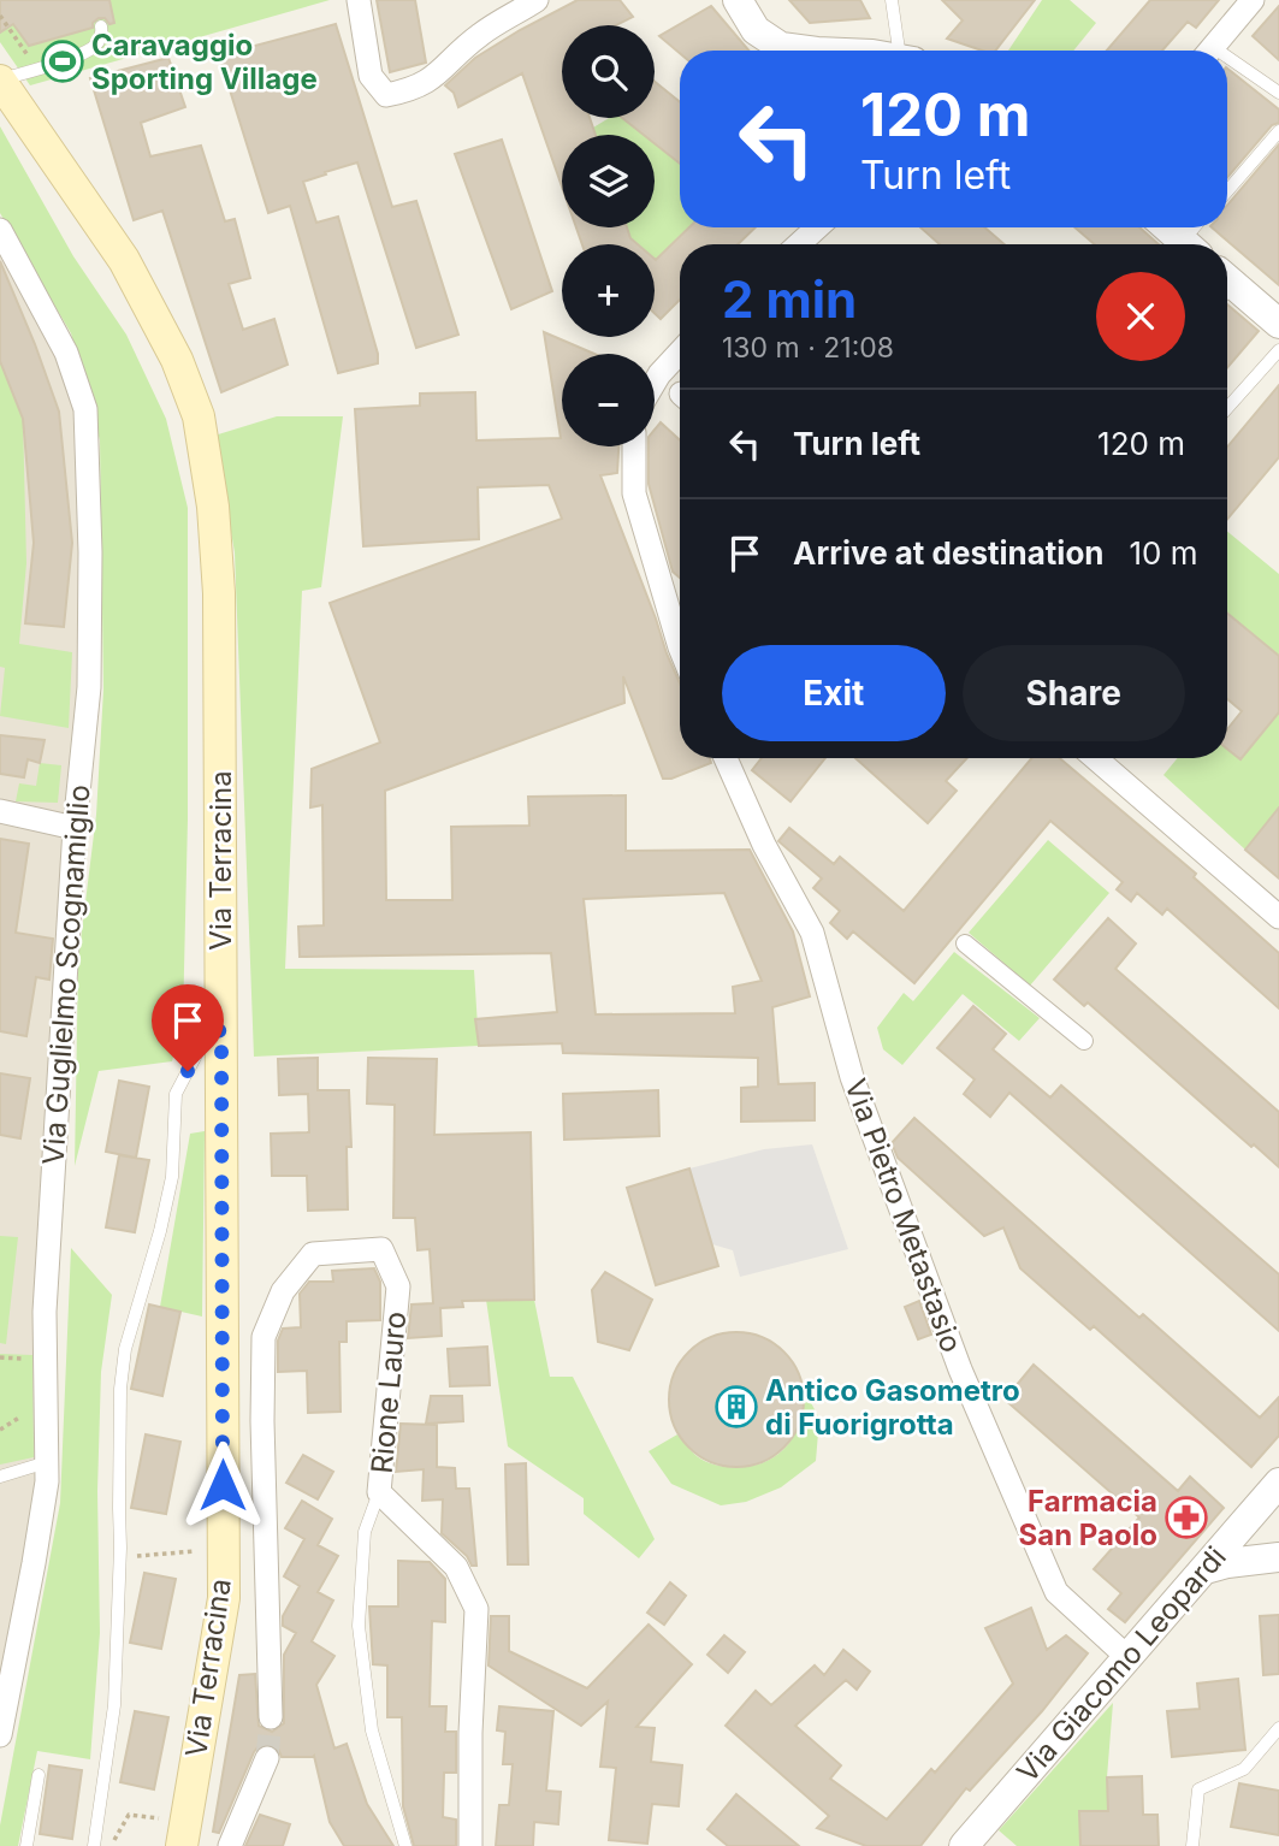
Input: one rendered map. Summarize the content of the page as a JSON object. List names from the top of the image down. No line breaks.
{"streets":{"main road":["Via Terracina"],"street":["Via Guglielmo Scognamiglio","Via Pietro Metastasio","Rione Lauro","Via Giacomo Leopardi"]},"crossings":[["Via Pietro Metastasio","Via Giacomo Leopardi"]],"places":{"sports":["Caravaggio Sporting Village"],"building":["Antico Gasometro di Fuorigrotta"],"pharmacy":["Farmacia San Paolo"]},"page":{"map_buttons":["+","−"],"turn":["120 m","Turn left"],"heading":["2 min","130 m · 21:08"],"list":[{"name":"Turn left","value":"120 m"},{"name":"Arrive at destination","value":"10 m"}],"buttons":["Exit","Share"]}}
